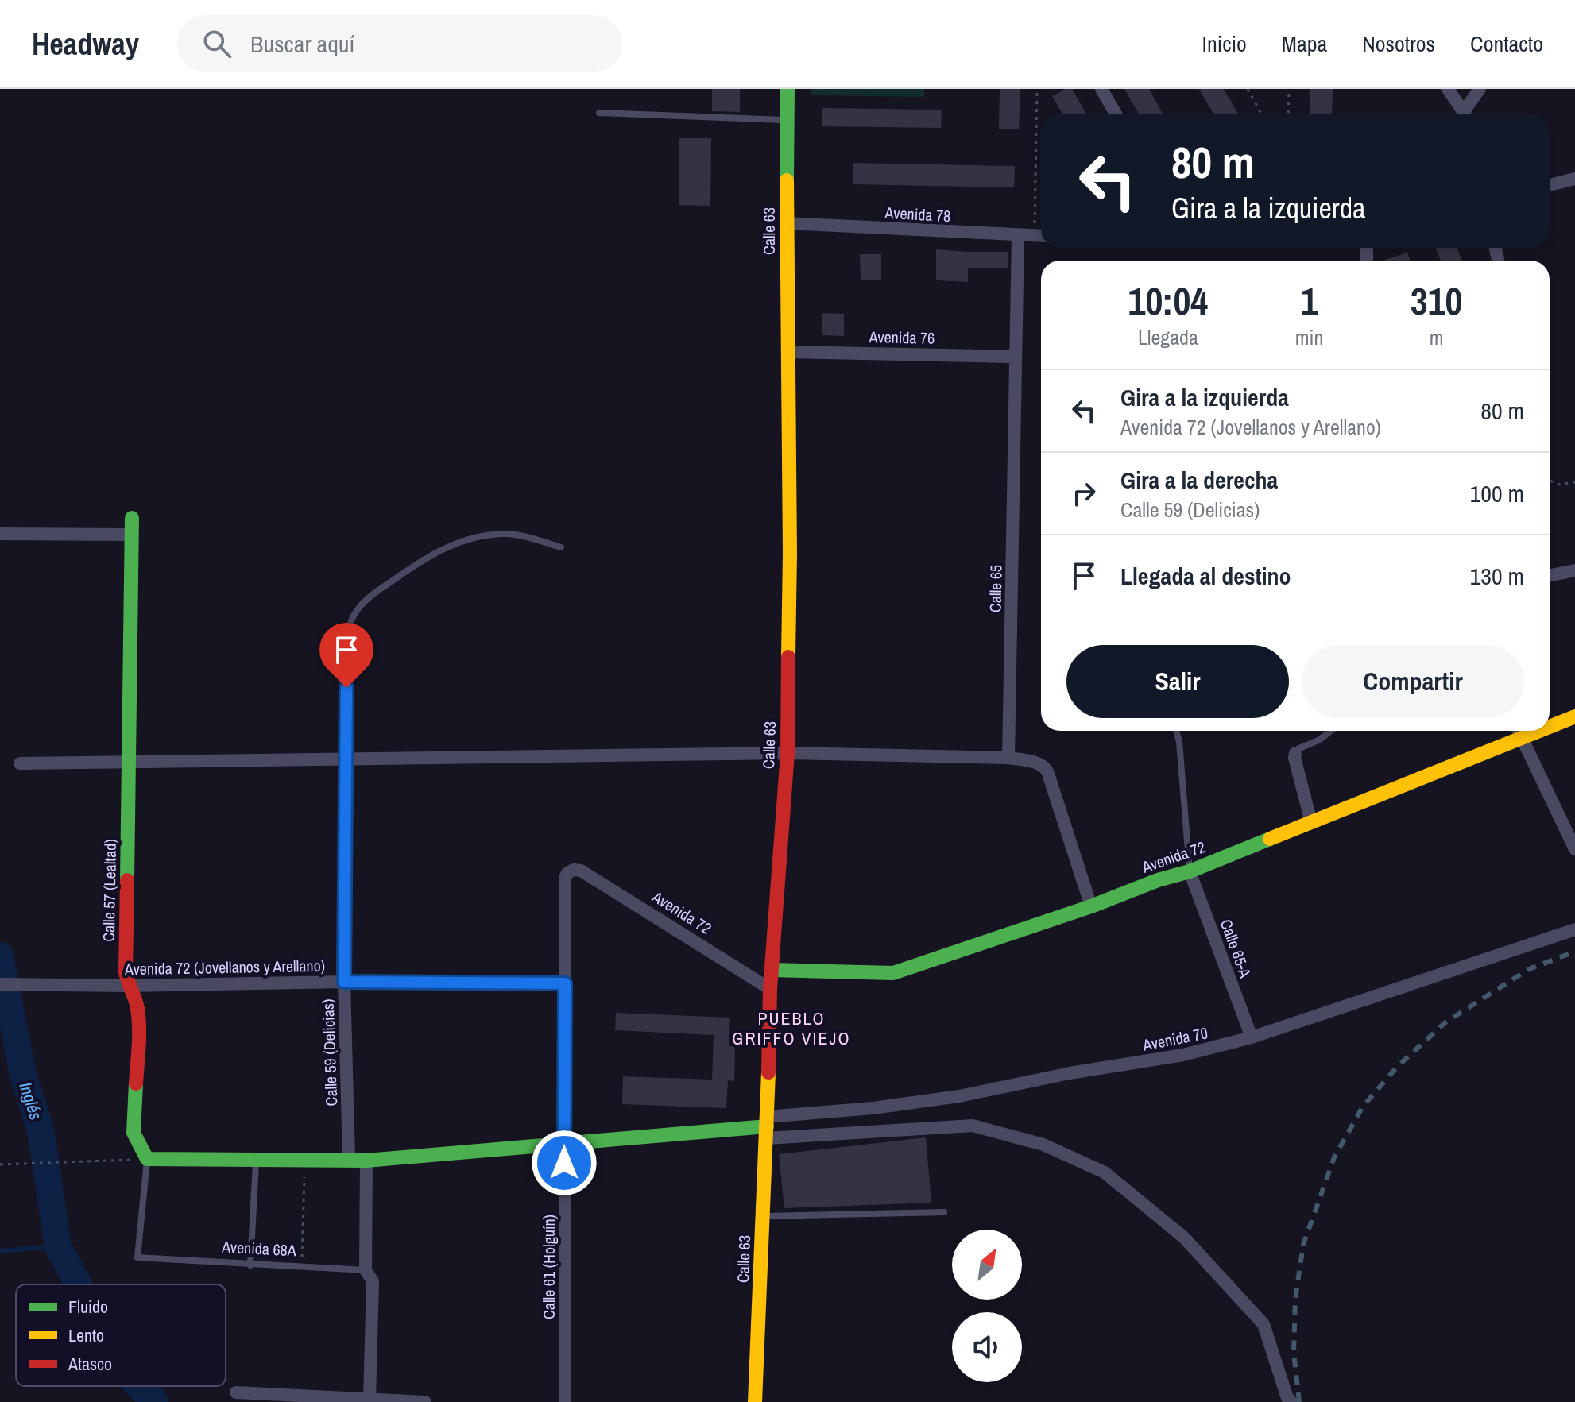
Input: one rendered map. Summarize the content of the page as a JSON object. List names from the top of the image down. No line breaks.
{"streets":{"street":["Avenida 78","Calle 63","Avenida 76","Calle 65","Avenida 72","Calle 57 (Lealtad)","Calle 65-A","Avenida 72 (Jovellanos y Arellano)","Avenida 70","Calle 59 (Delicias)","Calle 61 (Holguín)"],"lane":["Avenida 68A"]},"crossings":[["Avenida 78","Calle 63"],["Avenida 78","Calle 65"],["Calle 63","Avenida 76"],["Calle 63","Avenida 72"],["Calle 63","Avenida 70"],["Avenida 76","Calle 65"],["Avenida 72","Calle 65-A"],["Avenida 72","Calle 61 (Holguín)"],["Calle 57 (Lealtad)","Avenida 72 (Jovellanos y Arellano)"],["Calle 57 (Lealtad)","Avenida 68A"],["Calle 65-A","Avenida 70"],["Avenida 72 (Jovellanos y Arellano)","Calle 59 (Delicias)"],["Avenida 72 (Jovellanos y Arellano)","Calle 61 (Holguín)"]],"districts":["PUEBLO GRIFFO VIEJO"],"water":["Inglés"],"legend":["Fluido","Lento","Atasco"],"north":"top right","page":{"header":"Headway","search":"Buscar aquí","nav":["Inicio","Mapa","Nosotros","Contacto"],"turn":["80 m","Gira a la izquierda"],"eta":["10:04","Llegada","1","min","310","m"],"list":[{"name":"Gira a la izquierda","note":"Avenida 72 (Jovellanos y Arellano)","value":"80 m"},{"name":"Gira a la derecha","note":"Calle 59 (Delicias)","value":"100 m"},{"name":"Llegada al destino","value":"130 m"}],"buttons":["Salir","Compartir"]}}
